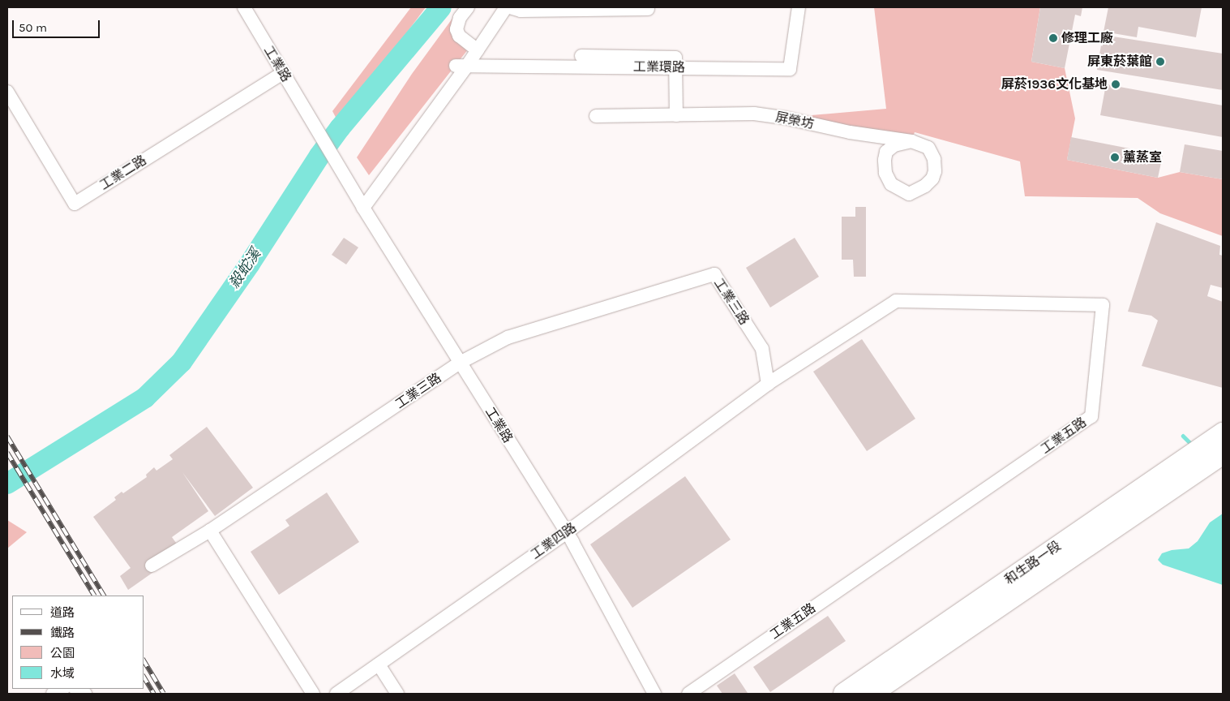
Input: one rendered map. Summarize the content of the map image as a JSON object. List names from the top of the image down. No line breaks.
{"streets":{"main road":["和生路一段"],"street":["工業路","工業環路","屏榮坊","工業二路","工業三路","工業五路","工業四路"]},"crossings":[["工業路","工業二路"],["工業路","工業三路"],["工業路","工業四路"],["工業三路","工業五路"],["工業三路","工業四路"],["工業五路","工業四路"]],"water":["殺蛇溪"],"places":["修理工廠","屏東菸葉館","屏菸1936文化基地","薰蒸室"],"legend":["道路","鐵路","公園","水域"],"scale_bar":"50 m"}
